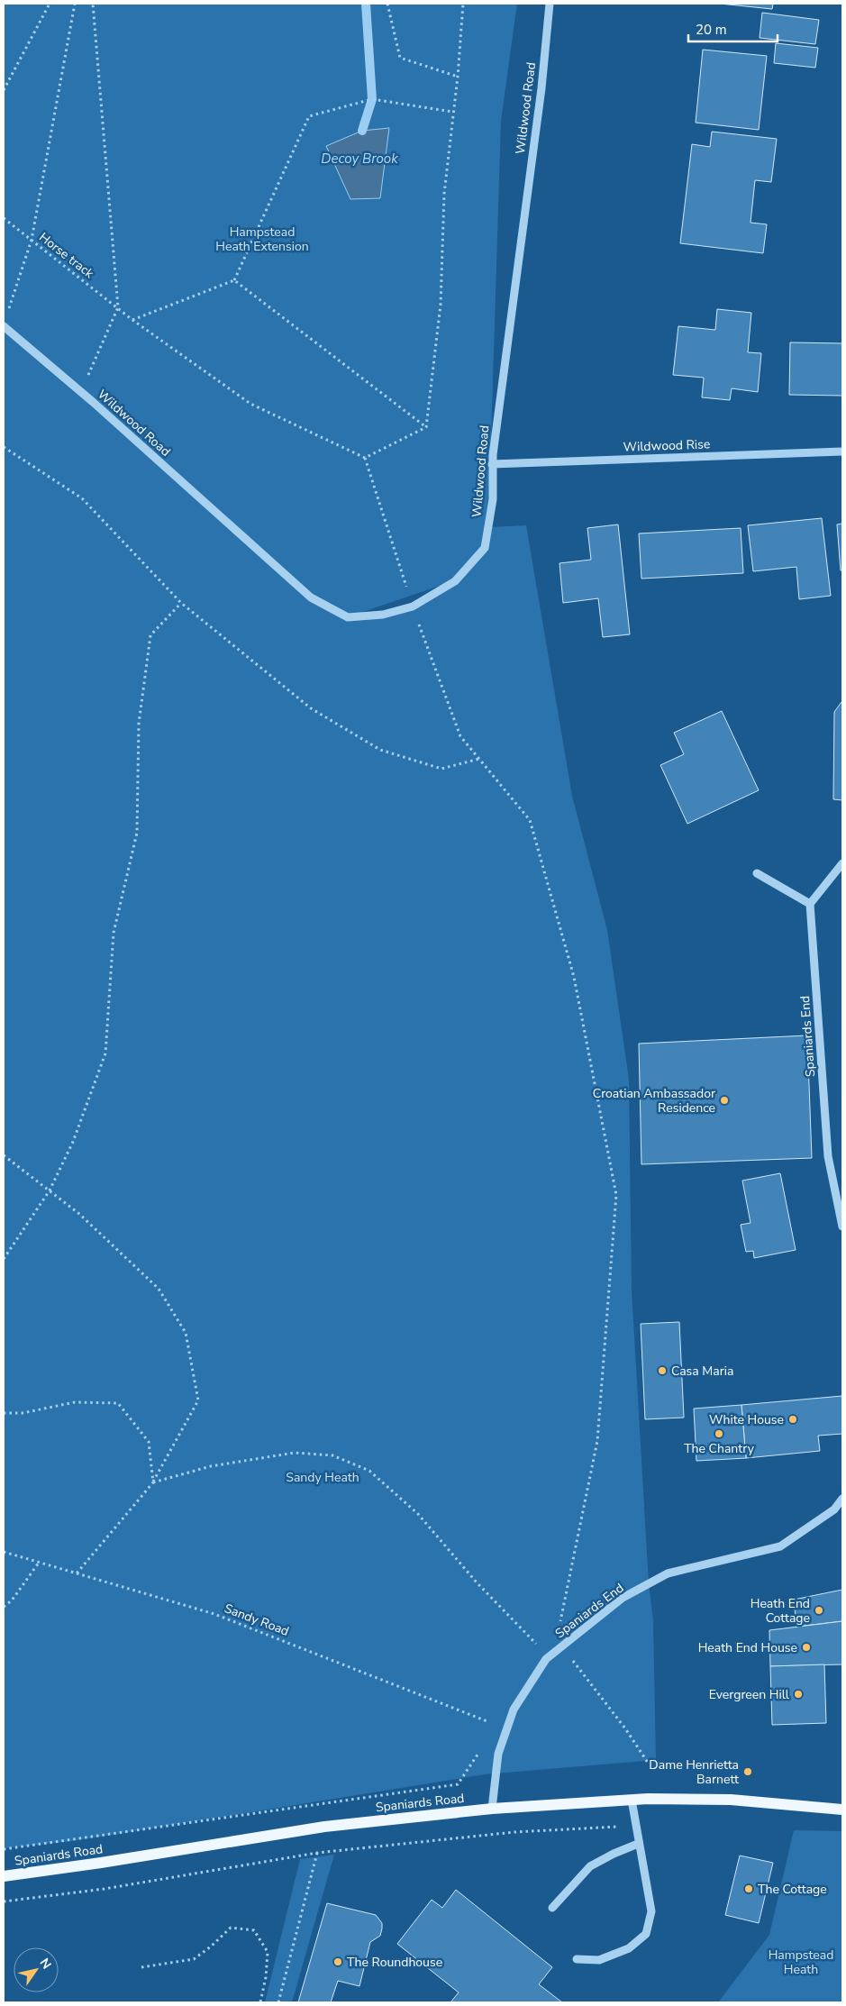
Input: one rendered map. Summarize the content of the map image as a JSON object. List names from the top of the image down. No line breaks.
{"streets":{"main road":["Spaniards Road"],"street":["Wildwood Road","Wildwood Rise","Spaniards End"],"path":["Horse track","Sandy Road"]},"crossings":[["Wildwood Road","Wildwood Rise"],["Spaniards End","Spaniards Road"]],"water":["Decoy Brook"],"parks":["Hampstead Heath Extension","Sandy Heath","Hampstead Heath"],"places":["Croatian Ambassador Residence","Casa Maria","White House","The Chantry","Heath End Cottage","Heath End House","Evergreen Hill","Dame Henrietta Barnett","The Cottage","The Roundhouse"],"scale_bar":"20 m","north":"top right"}
